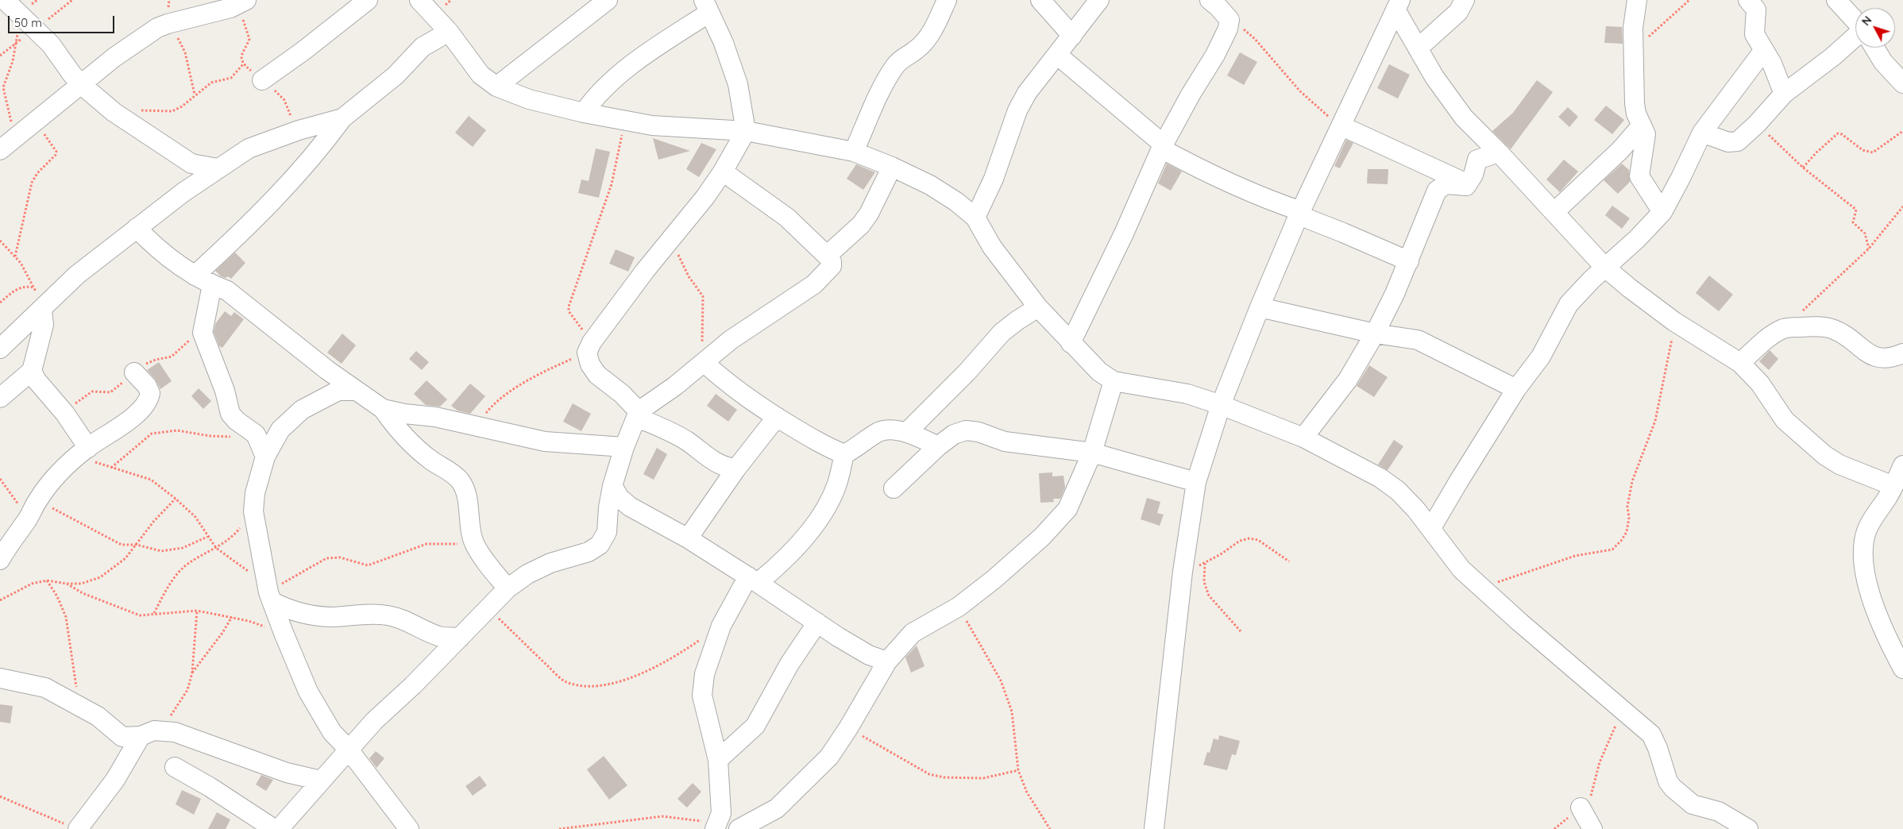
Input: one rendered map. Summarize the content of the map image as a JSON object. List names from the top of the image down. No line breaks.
{"scale_bar":"50 m","north":"top left"}
